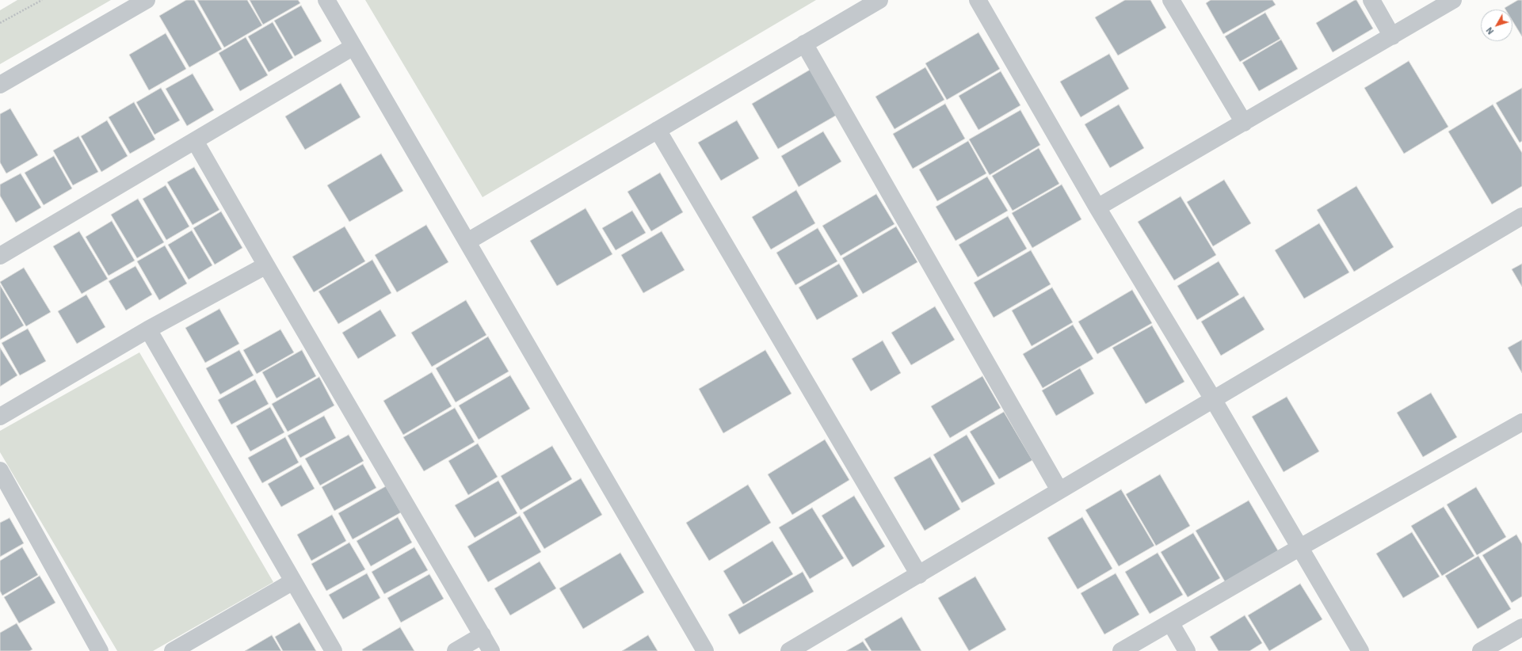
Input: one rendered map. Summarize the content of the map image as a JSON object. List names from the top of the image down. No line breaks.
{"north":"bottom left"}
